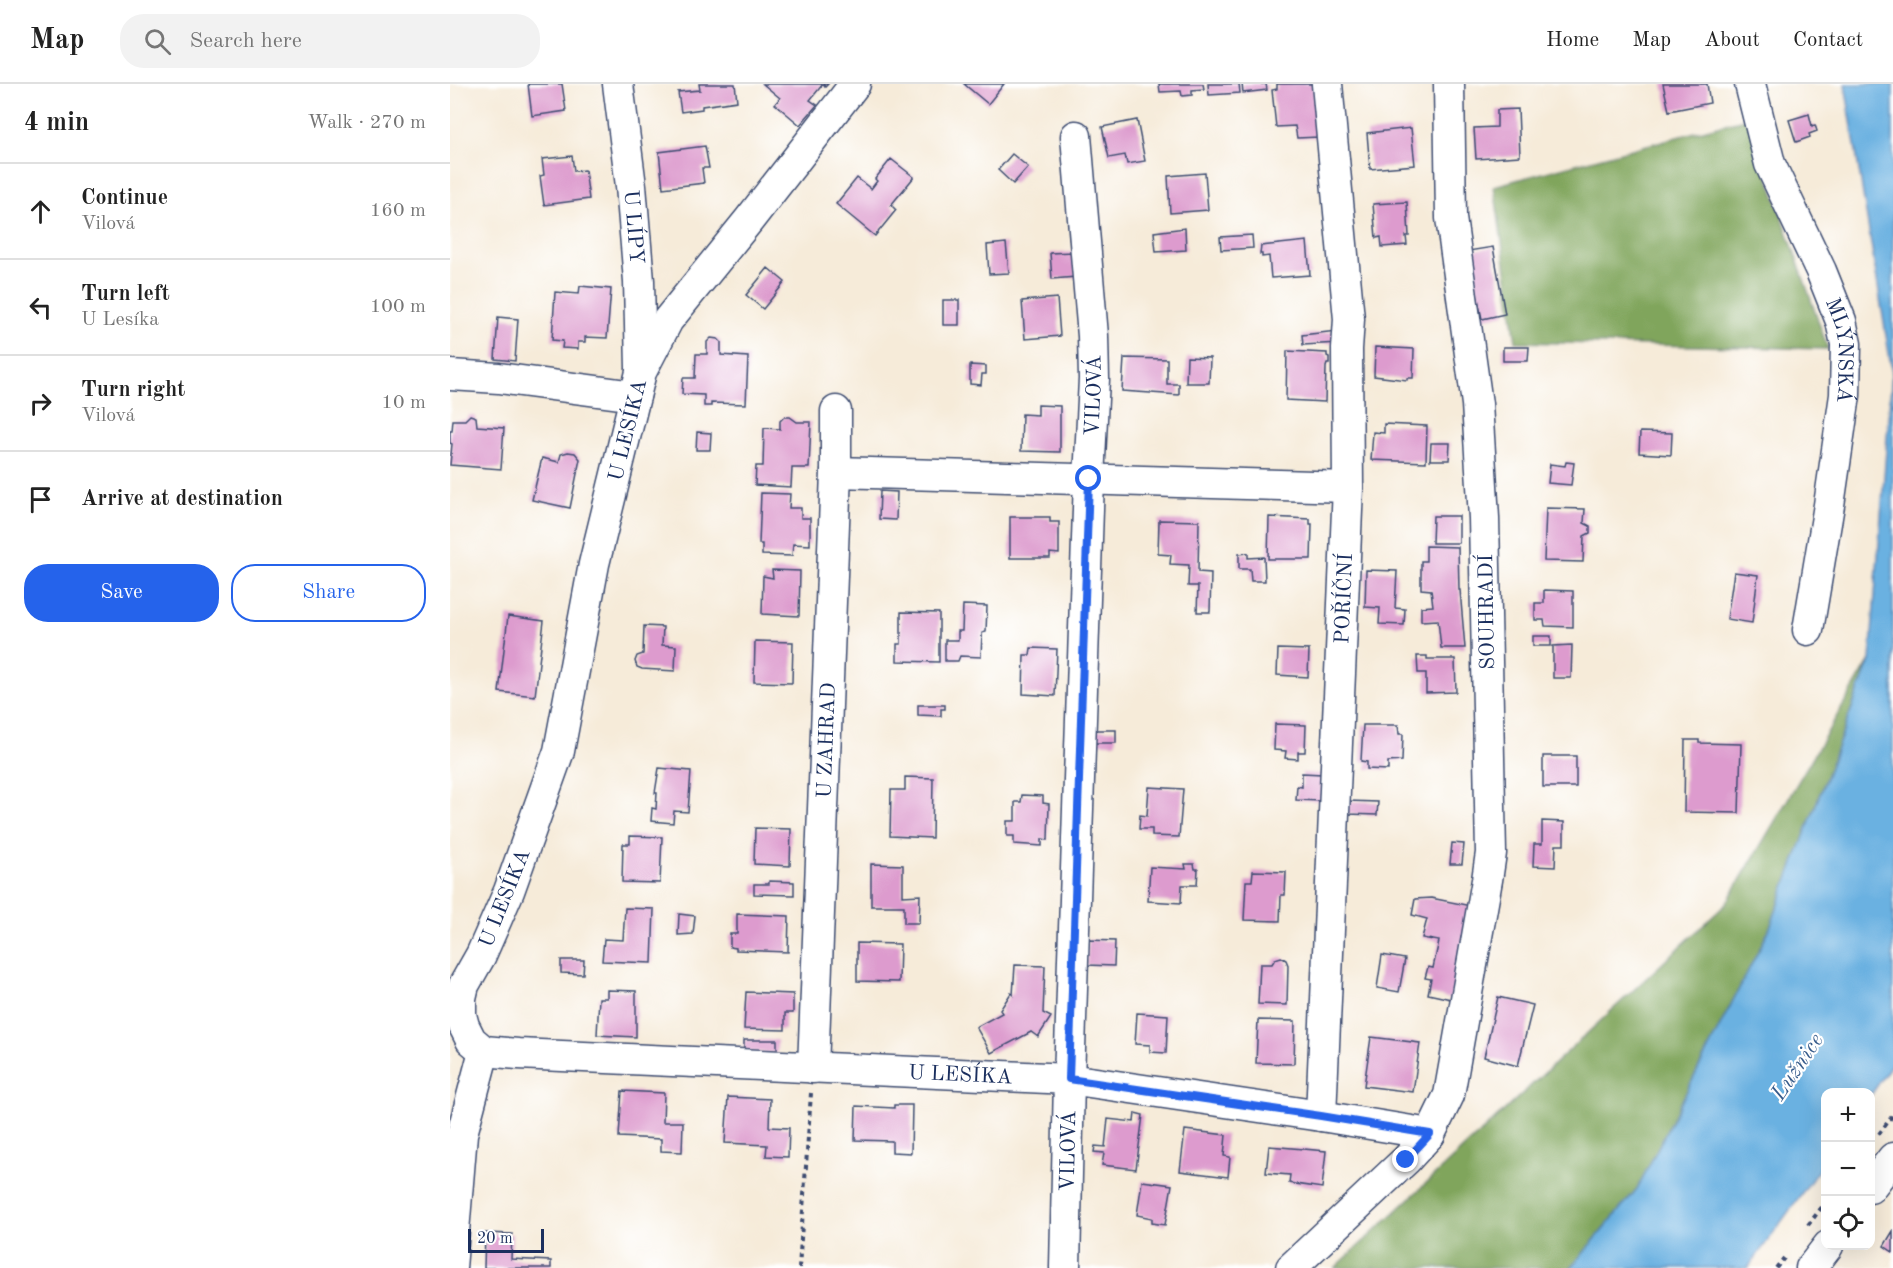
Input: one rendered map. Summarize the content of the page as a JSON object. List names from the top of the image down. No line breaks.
{"streets":{"street":["U LÍPY","MLÝNSKÁ","VILOVÁ","U LESÍKA","POŘÍČNÍ","SOUHRADÍ","U ZAHRAD"]},"crossings":[["U LÍPY","U LESÍKA"],["VILOVÁ","U LESÍKA"],["U LESÍKA","POŘÍČNÍ"],["U LESÍKA","SOUHRADÍ"],["U LESÍKA","U ZAHRAD"]],"water":["Lužnice"],"scale_bar":"20 m","page":{"header":"Map","search":"Search here","nav":["Home","Map","About","Contact"],"heading":["4 min","Walk · 270 m"],"list":[["Continue","Vilová","160 m"],["Turn left","U Lesíka","100 m"],["Turn right","Vilová","10 m"],"Arrive at destination"],"buttons":["Save","Share"],"map_buttons":["+","−"],"scale":"20 m"}}
